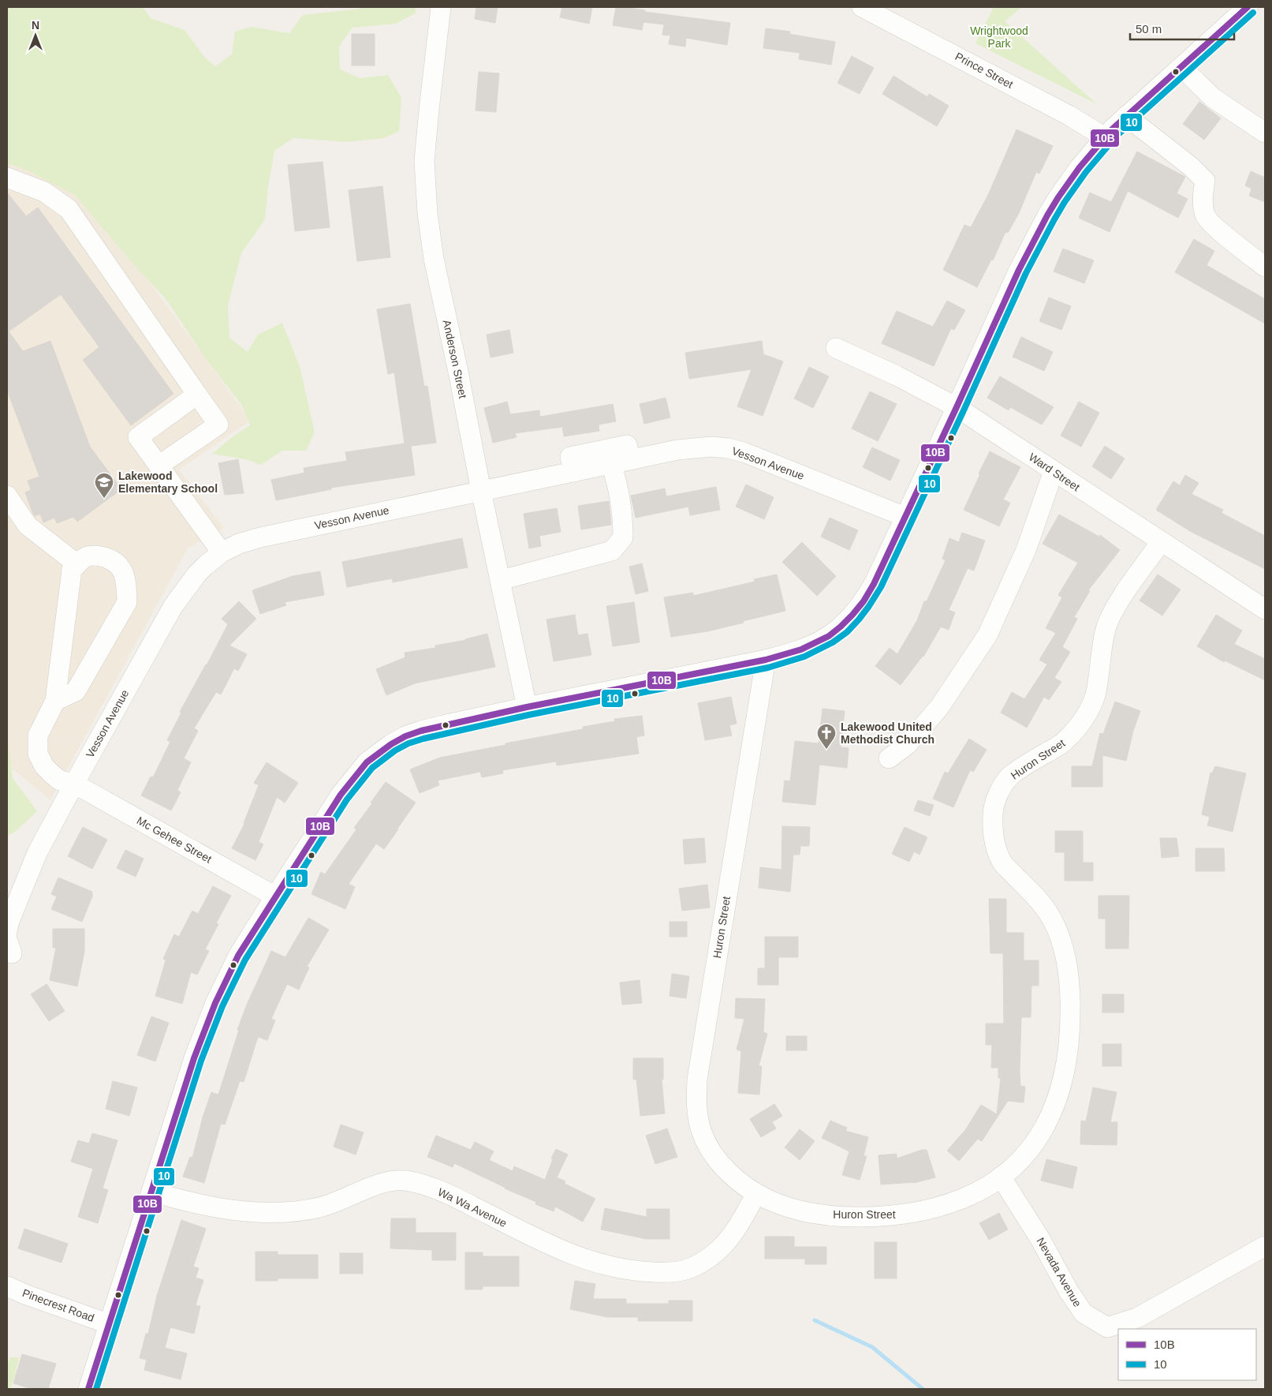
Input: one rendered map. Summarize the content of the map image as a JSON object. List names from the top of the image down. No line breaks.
{"streets":{"street":["Prince Street","Anderson Street","Vesson Avenue","Ward Street","Huron Street","Mc Gehee Street","Wa Wa Avenue","Nevada Avenue","Pinecrest Road"]},"crossings":[["Anderson Street","Vesson Avenue"],["Vesson Avenue","Mc Gehee Street"],["Ward Street","Huron Street"],["Huron Street","Wa Wa Avenue"],["Huron Street","Nevada Avenue"]],"parks":["Wrightwood Park"],"places":{"school or university":["Lakewood Elementary School"],"church":["Lakewood United Methodist Church"]},"lines":["transit line 10B","transit line 10"],"legend":["10B","10"],"scale_bar":"50 m","north":"top"}
